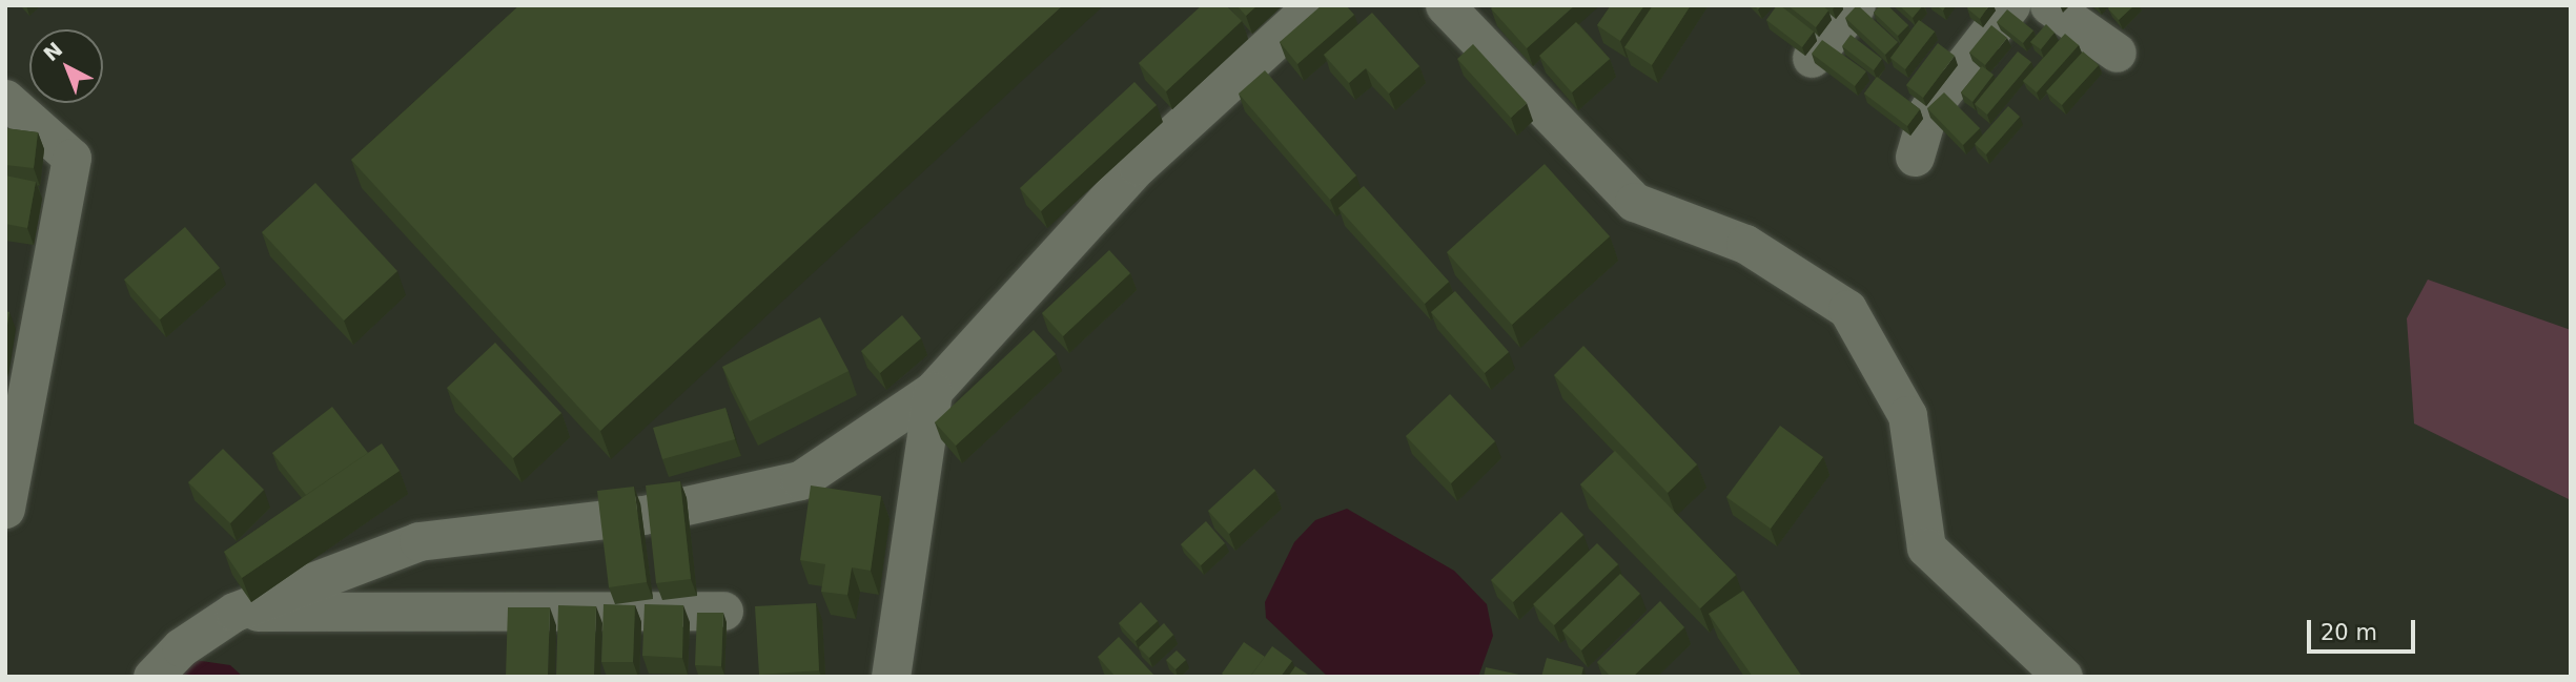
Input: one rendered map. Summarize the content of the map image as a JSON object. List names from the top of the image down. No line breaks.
{"scale_bar":"20 m","north":"top left"}
